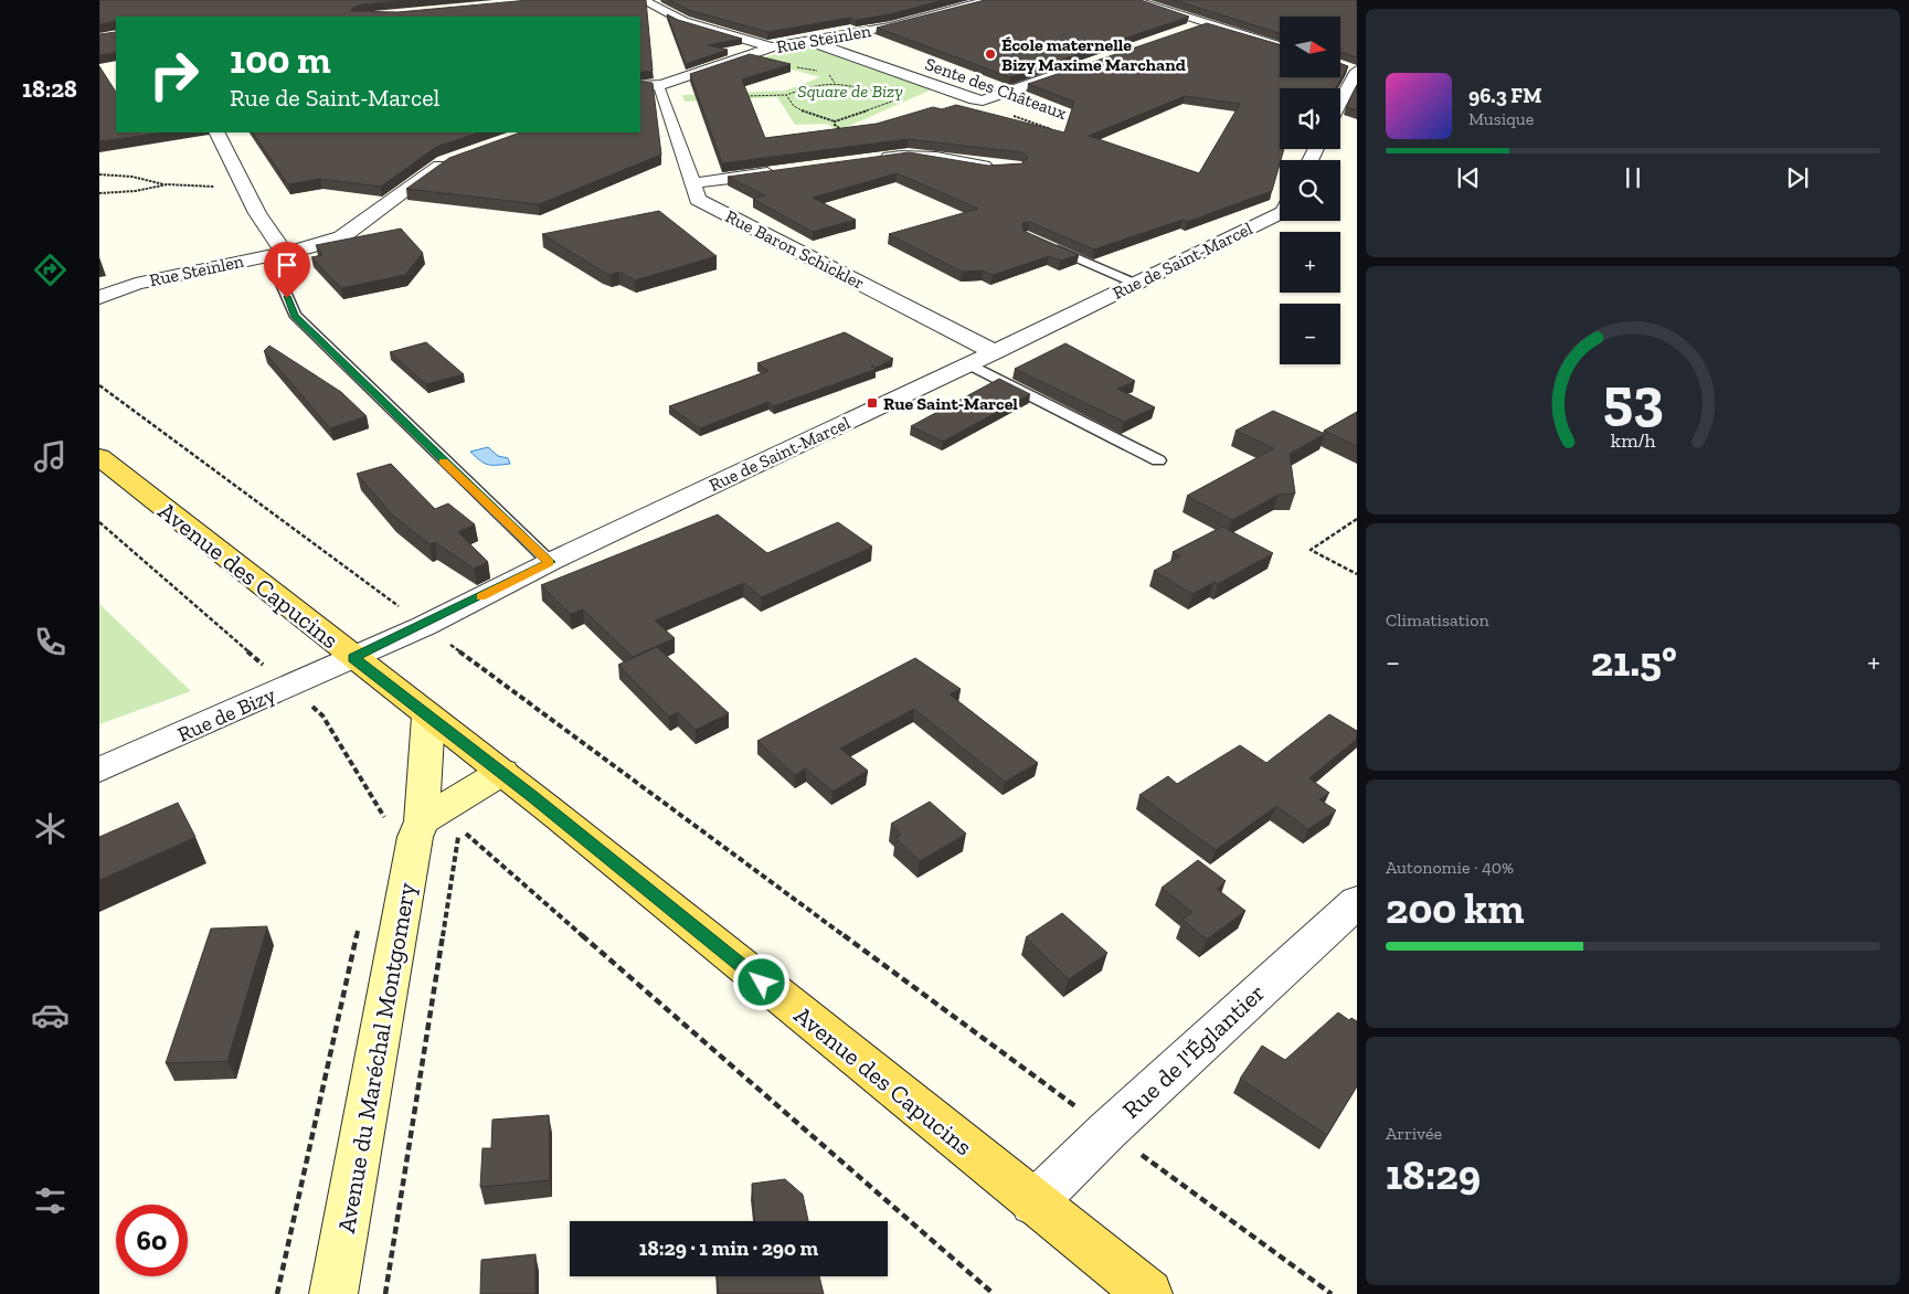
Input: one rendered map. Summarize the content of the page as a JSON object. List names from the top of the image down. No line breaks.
{"streets":{"main road":["Avenue des Capucins","Avenue du Maréchal Montgomery"],"street":["Rue Steinlen","Sente des Châteaux","Rue Baron Schickler","Rue de Saint-Marcel","Rue de Bizy","Rue de l'Églantier"]},"crossings":[["Rue Steinlen","Sente des Châteaux"],["Rue Steinlen","Rue Baron Schickler"],["Rue Baron Schickler","Rue de Saint-Marcel"],["Rue de Saint-Marcel","Avenue des Capucins"],["Rue de Saint-Marcel","Rue de Bizy"],["Avenue des Capucins","Rue de Bizy"],["Avenue des Capucins","Rue de l'Églantier"],["Avenue des Capucins","Avenue du Maréchal Montgomery"]],"parks":["Square de Bizy"],"places":{"other":["École maternelle Bizy Maxime Marchand"],"transit":["Rue Saint-Marcel"]},"north":"right","page":{"tabs":"18:28","map_buttons":["+","−"],"turn":["100 m","Rue de Saint-Marcel"],"song":["96.3 FM","Musique"],"tile":["Climatisation",["Autonomie · 40%","200 km"],["Arrivée","18:29"]],"heat":["−","21.5°","+"],"limit":"60","trip":"18:29 · 1 min · 290 m","gauge":["53","km/h"]}}
